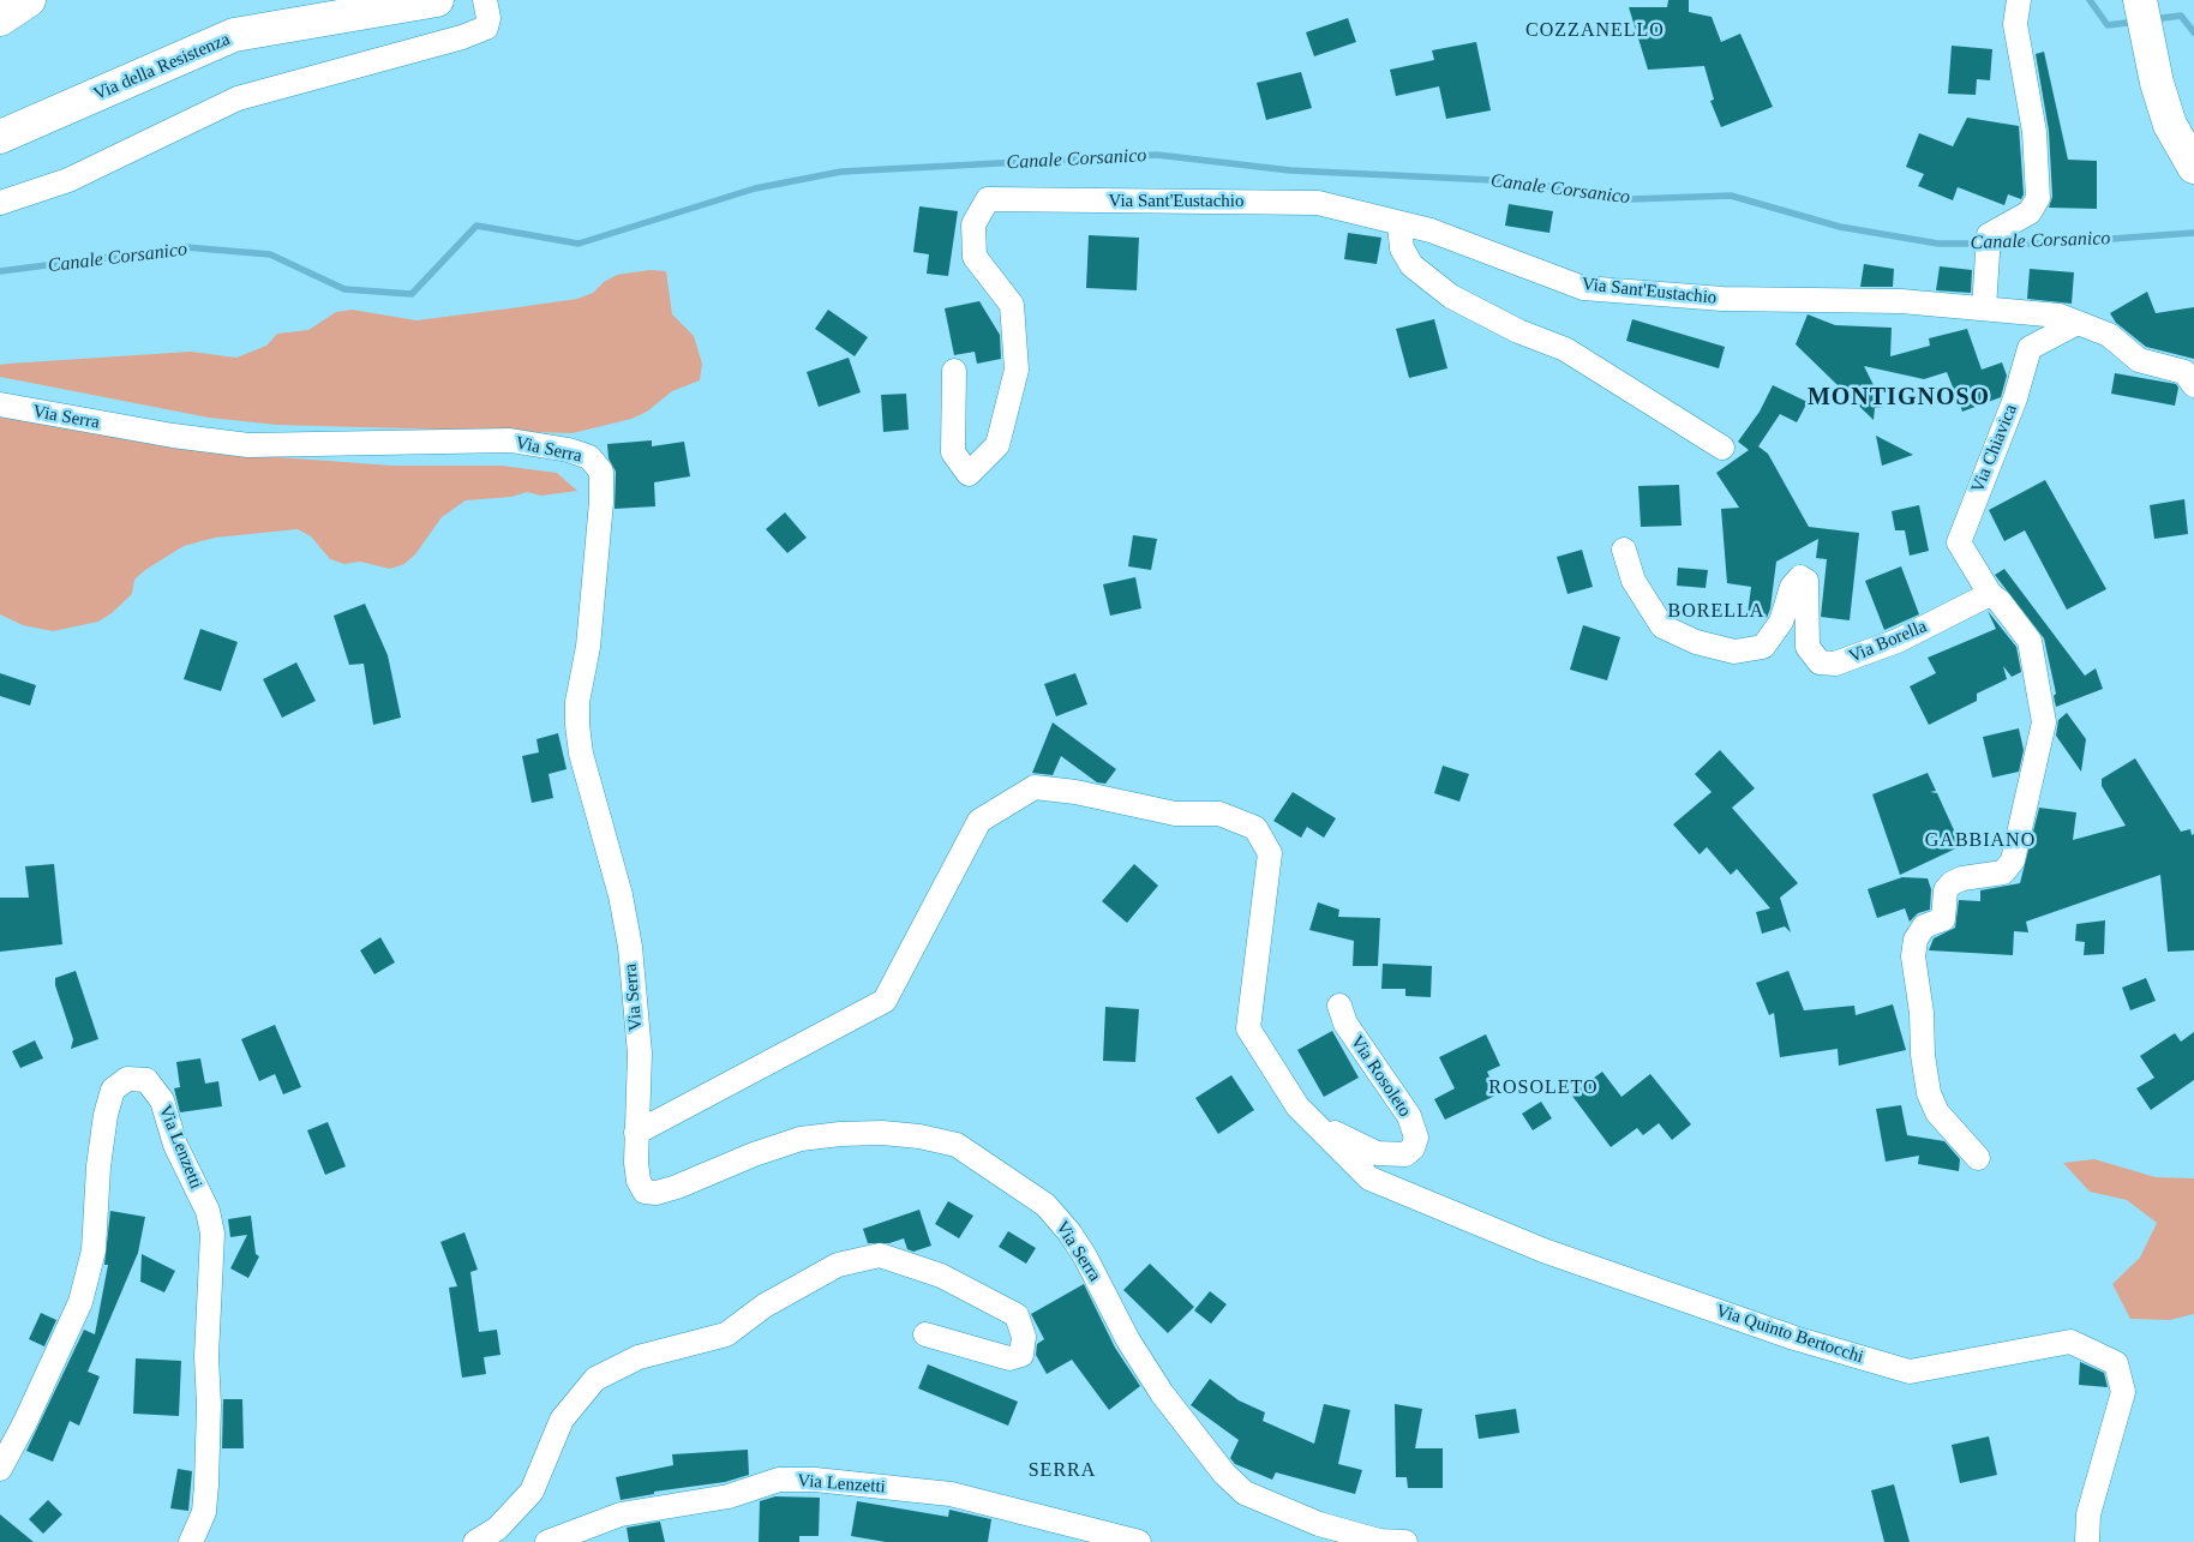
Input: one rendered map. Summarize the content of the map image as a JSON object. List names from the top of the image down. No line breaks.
{"streets":{"street":["Via della Resistenza","Via Sant'Eustachio","Via Serra","Via Chiavica","Via Borella","Via Rosoleto","Via Lenzetti","Via Quinto Bertocchi"]},"crossings":[["Via Sant'Eustachio","Via Chiavica"],["Via Chiavica","Via Borella"],["Via Rosoleto","Via Quinto Bertocchi"]],"districts":["COZZANELLO","MONTIGNOSO","BORELLA","GABBIANO","ROSOLETO","SERRA"],"water":["Canale Corsanico"]}
